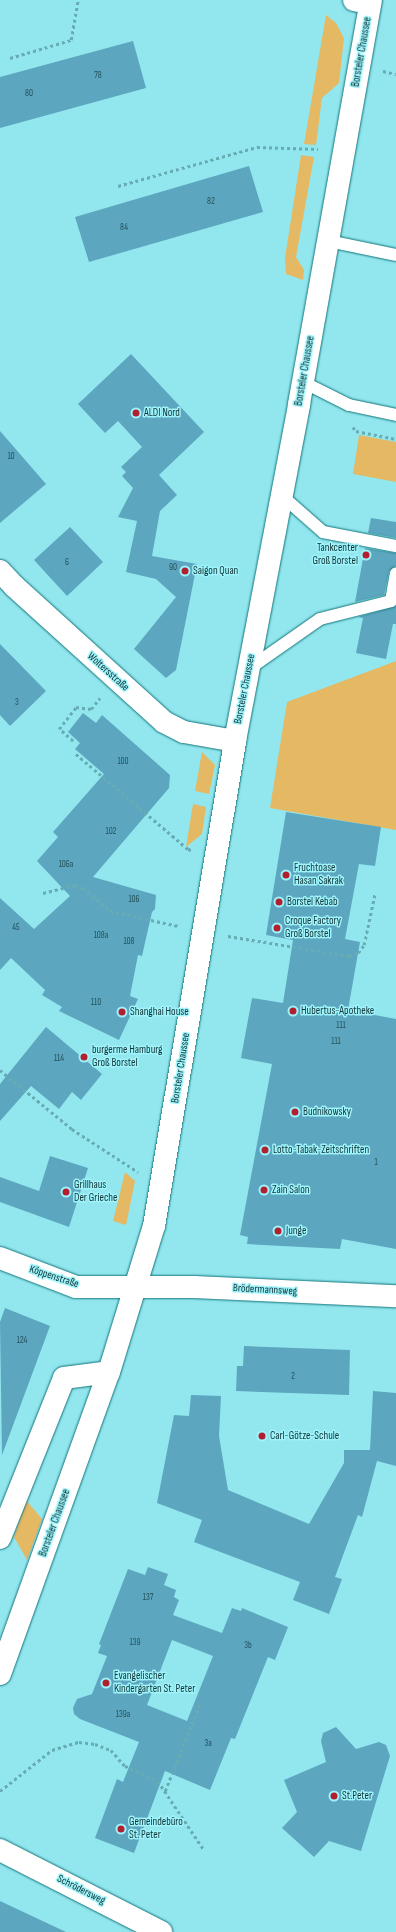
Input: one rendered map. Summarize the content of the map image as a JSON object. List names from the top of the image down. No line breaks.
{"streets":{"main road":["Borsteler Chaussee","Woltersstraße","Köppenstraße","Brödermannsweg","Schrödersweg"]},"crossings":[["Borsteler Chaussee","Woltersstraße"],["Borsteler Chaussee","Köppenstraße"],["Borsteler Chaussee","Brödermannsweg"],["Köppenstraße","Brödermannsweg"]],"places":["ALDI Nord","Tankcenter Groß Borstel","Saigon Quan","Fruchtoase Hasan Sakrak","Borstel Kebab","Croque Factory Groß Borstel","Hubertus-Apotheke","Shanghai House","burgerme Hamburg Groß Borstel","Budnikowsky","Lotto-Tabak-Zeitschriften","Zain Salon","Grillhaus Der Grieche","Junge","Carl-Götze-Schule","Evangelischer Kindergarten St. Peter","St.Peter","Gemeindebüro St. Peter"],"house_numbers":["78","80","82","84","10","6","90","3","100","102","106a","106","45","108a","108","110","111","111","114","1","124","2","137","139","3b","139a","3a"]}
